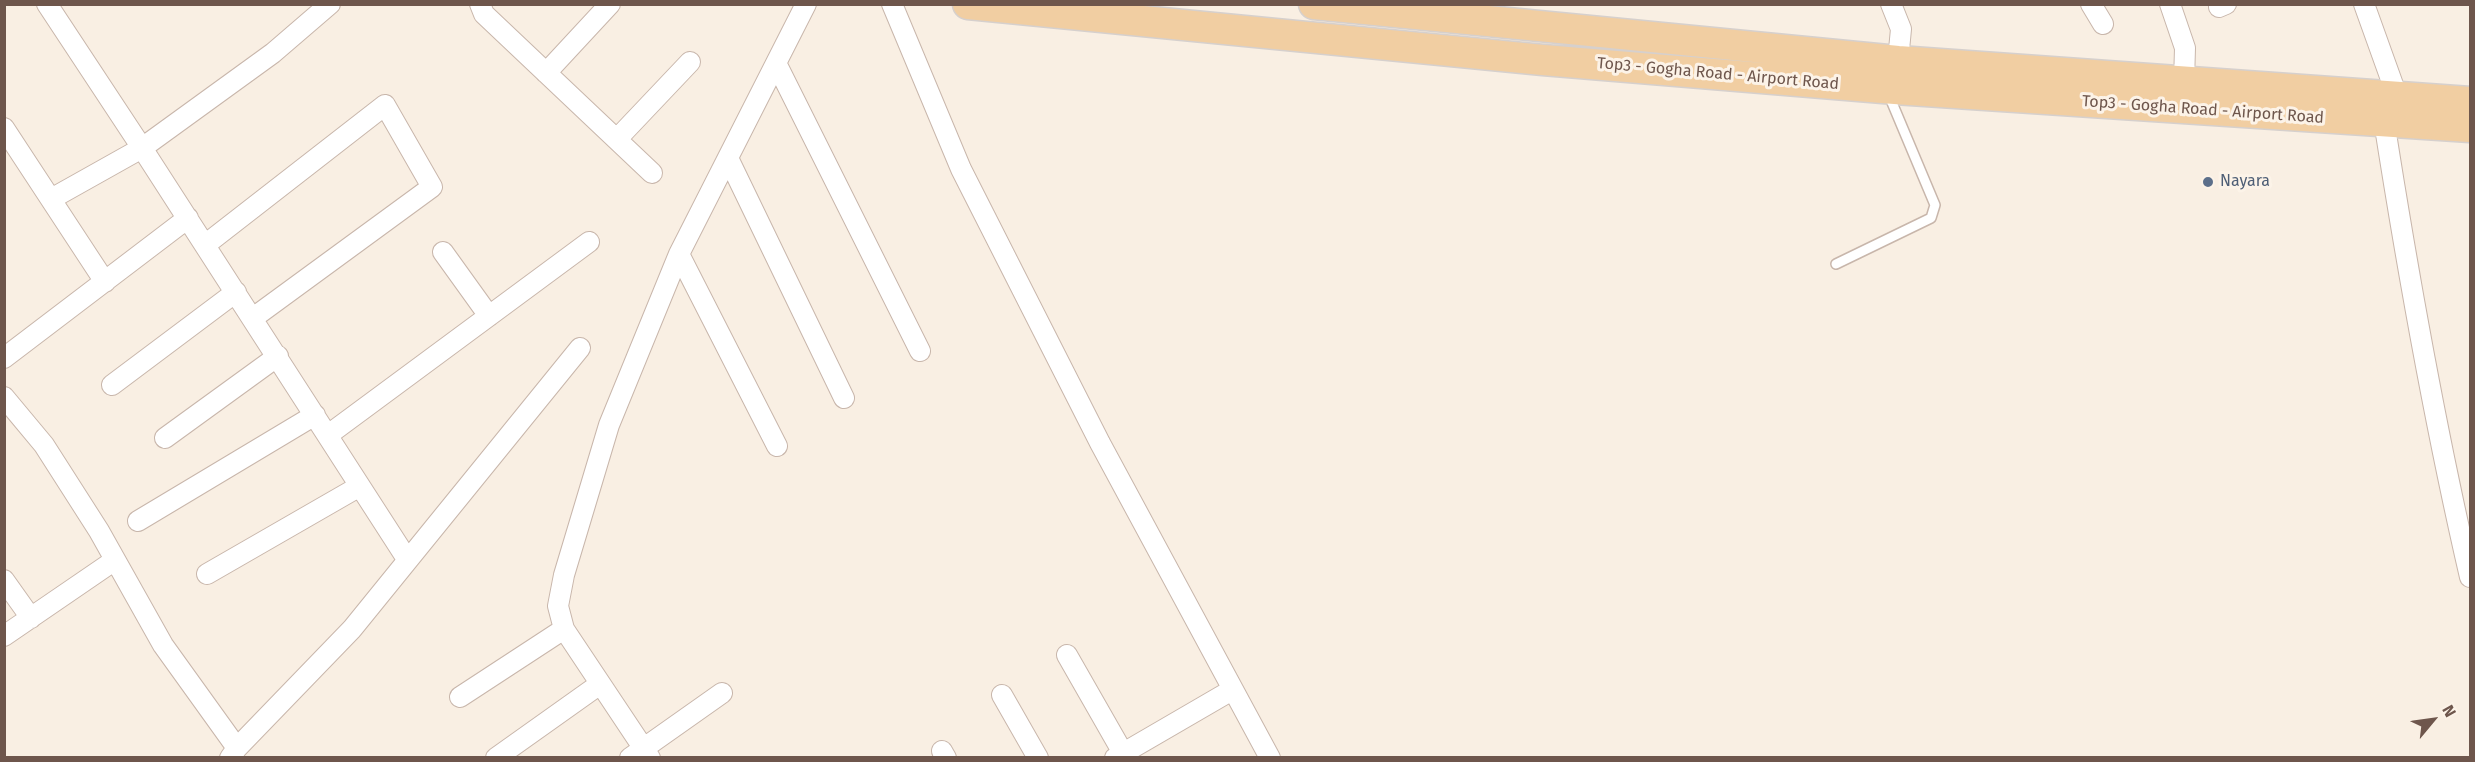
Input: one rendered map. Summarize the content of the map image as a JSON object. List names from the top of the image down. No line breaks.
{"streets":{"main road":["Top3 - Gogha Road - Airport Road"]},"places":["Nayara"],"north":"top right"}
